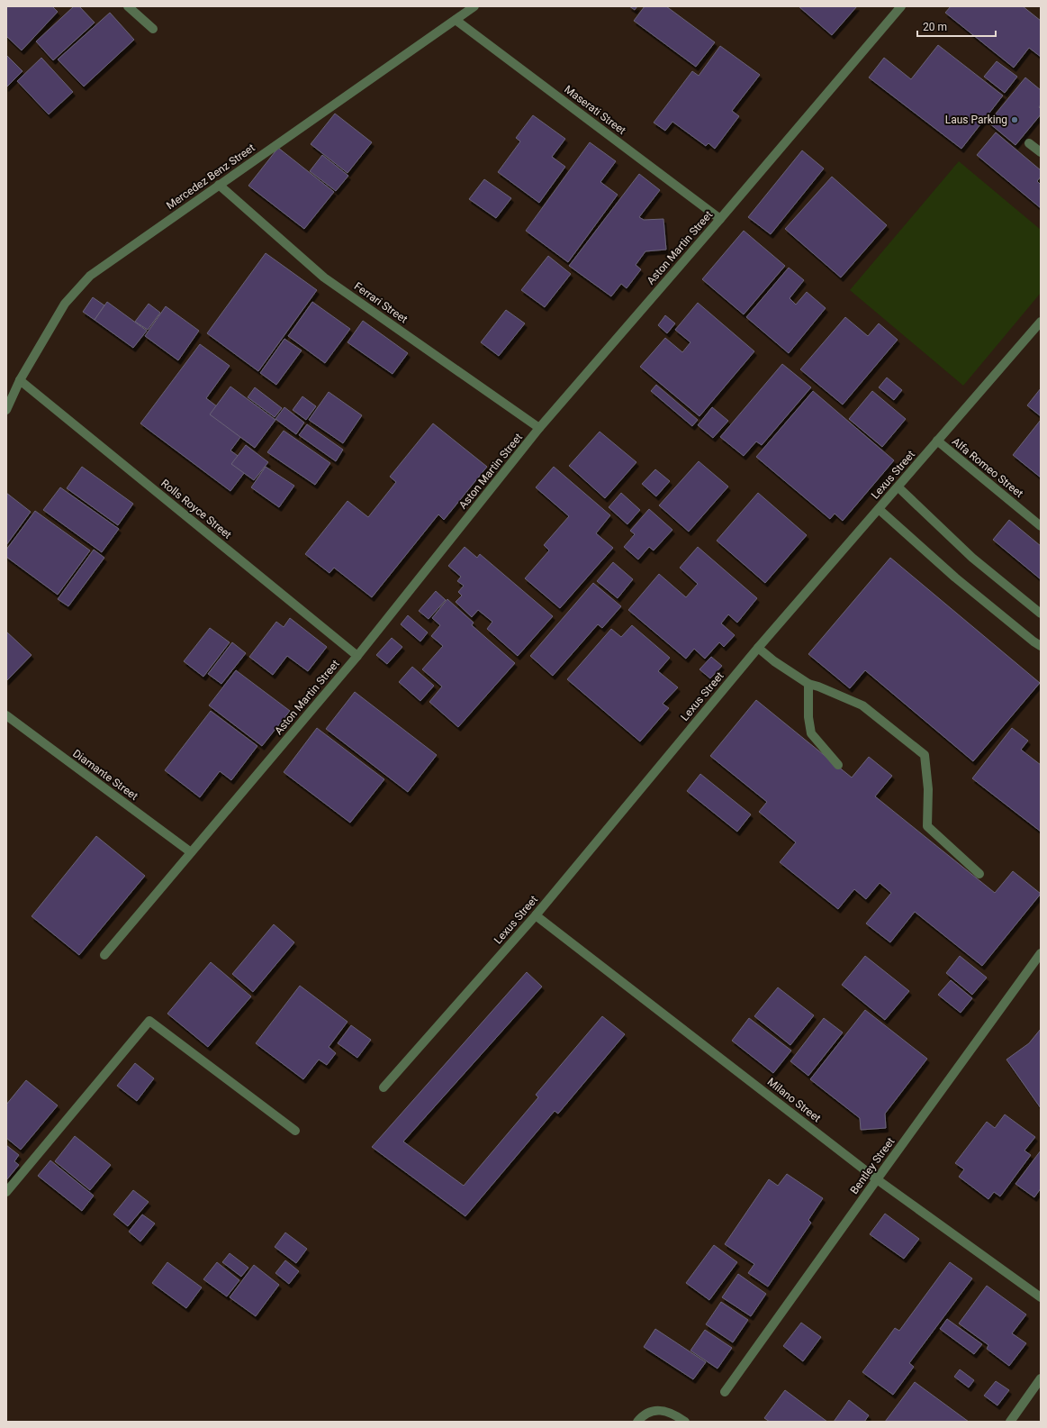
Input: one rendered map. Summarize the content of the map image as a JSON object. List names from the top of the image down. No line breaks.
{"streets":{"street":["Maserati Street","Mercedez Benz Street","Aston Martin Street","Ferrari Street","Alfa Romeo Street","Lexus Street","Rolls Royce Street","Diamante Street","Milano Street","Bentley Street"]},"crossings":[["Maserati Street","Mercedez Benz Street"],["Maserati Street","Aston Martin Street"],["Mercedez Benz Street","Ferrari Street"],["Mercedez Benz Street","Rolls Royce Street"],["Aston Martin Street","Ferrari Street"],["Aston Martin Street","Rolls Royce Street"],["Aston Martin Street","Diamante Street"],["Alfa Romeo Street","Lexus Street"],["Lexus Street","Milano Street"],["Milano Street","Bentley Street"]],"places":["Laus Parking"],"scale_bar":"20 m"}
